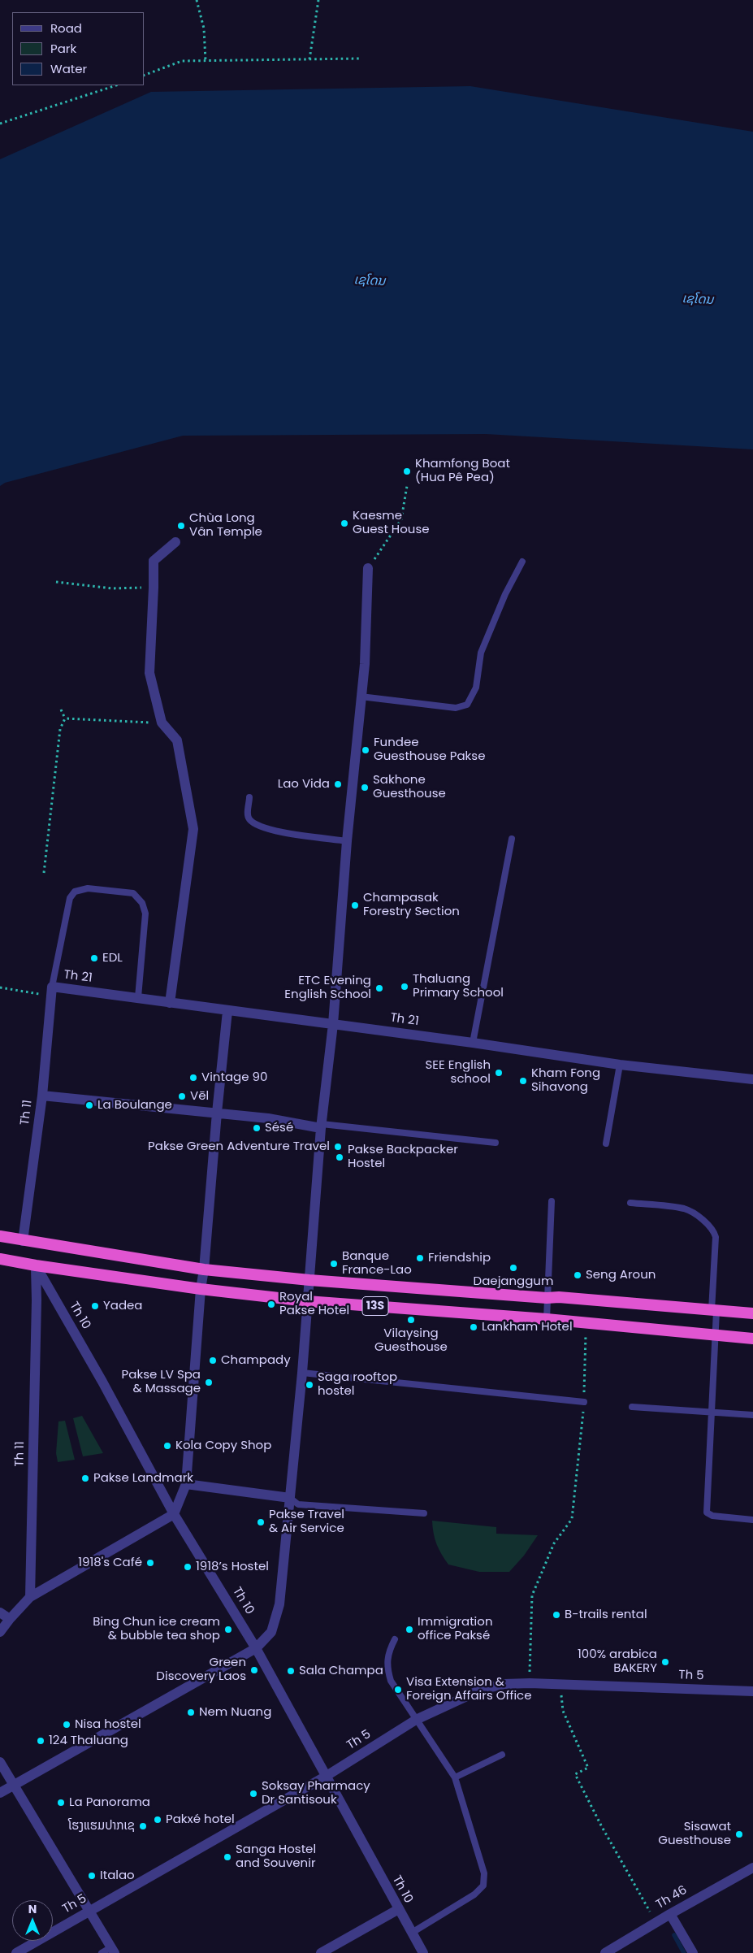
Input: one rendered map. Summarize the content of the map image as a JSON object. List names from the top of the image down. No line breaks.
{"streets":{"highway":["13S"],"street":["Th 21","Th 11","Th 10","Th 5","Th 46"]},"crossings":[["Th 21","Th 11"],["Th 11","13S"],["Th 11","Th 10"],["13S","Th 10"],["Th 10","Th 5"]],"water":["ເຊໂດນ"],"places":["Khamfong Boat (Hua Pê Pea)","Kaesme Guest House","Chùa Long Vân Temple","Fundee Guesthouse Pakse","Lao Vida","Sakhone Guesthouse","Champasak Forestry Section","EDL","Thaluang Primary School","ETC Evening English School","SEE English school","Vintage 90","Kham Fong Sihavong","Vēl","La Boulange","Sésé","Pakse Green Adventure Travel","Pakse Backpacker Hostel","Friendship","Banque France-Lao","Daejanggum","Seng Aroun","Royal Pakse Hotel","Yadea","Vilaysing Guesthouse","Lankham Hotel","Champady","Pakse LV Spa & Massage","Saga rooftop hostel","Kola Copy Shop","Pakse Landmark","Pakse Travel & Air Service","1918's Café","1918’s Hostel","B-trails rental","Bing Chun ice cream & bubble tea shop","Immigration office Paksé","100% arabica BAKERY","Green Discovery Laos","Sala Champa","Visa Extension & Foreign Affairs Office","Nem Nuang","Nisa hostel","124 Thaluang","Soksay Pharmacy Dr Santisouk","La Panorama","Pakxé hotel","ໂຮງແຮມປາກເຊ","Sisawat Guesthouse","Sanga Hostel and Souvenir","Italao"],"legend":["Road","Park","Water"],"north":"top"}
